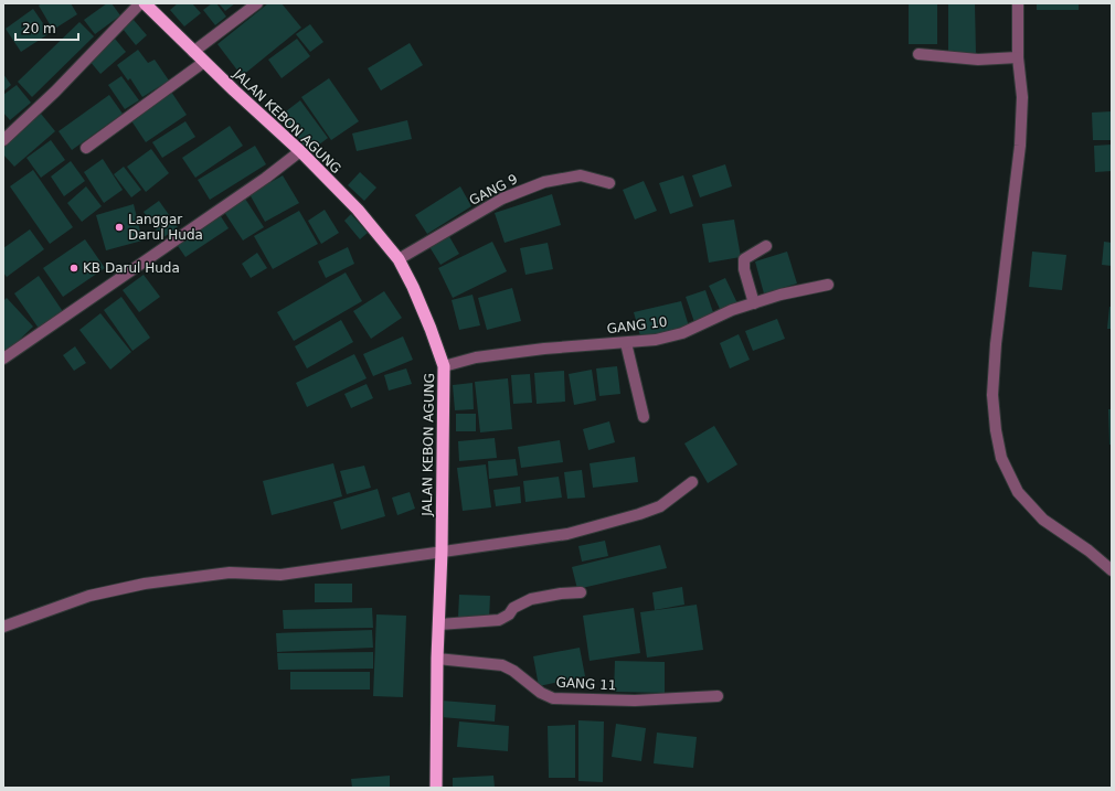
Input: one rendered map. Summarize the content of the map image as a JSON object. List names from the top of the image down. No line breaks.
{"streets":{"highway":["JALAN KEBON AGUNG"],"street":["GANG 9","GANG 10","GANG 11"]},"crossings":[["JALAN KEBON AGUNG","GANG 9"],["JALAN KEBON AGUNG","GANG 10"],["JALAN KEBON AGUNG","GANG 11"]],"places":["Langgar Darul Huda","KB Darul Huda"],"scale_bar":"20 m"}
